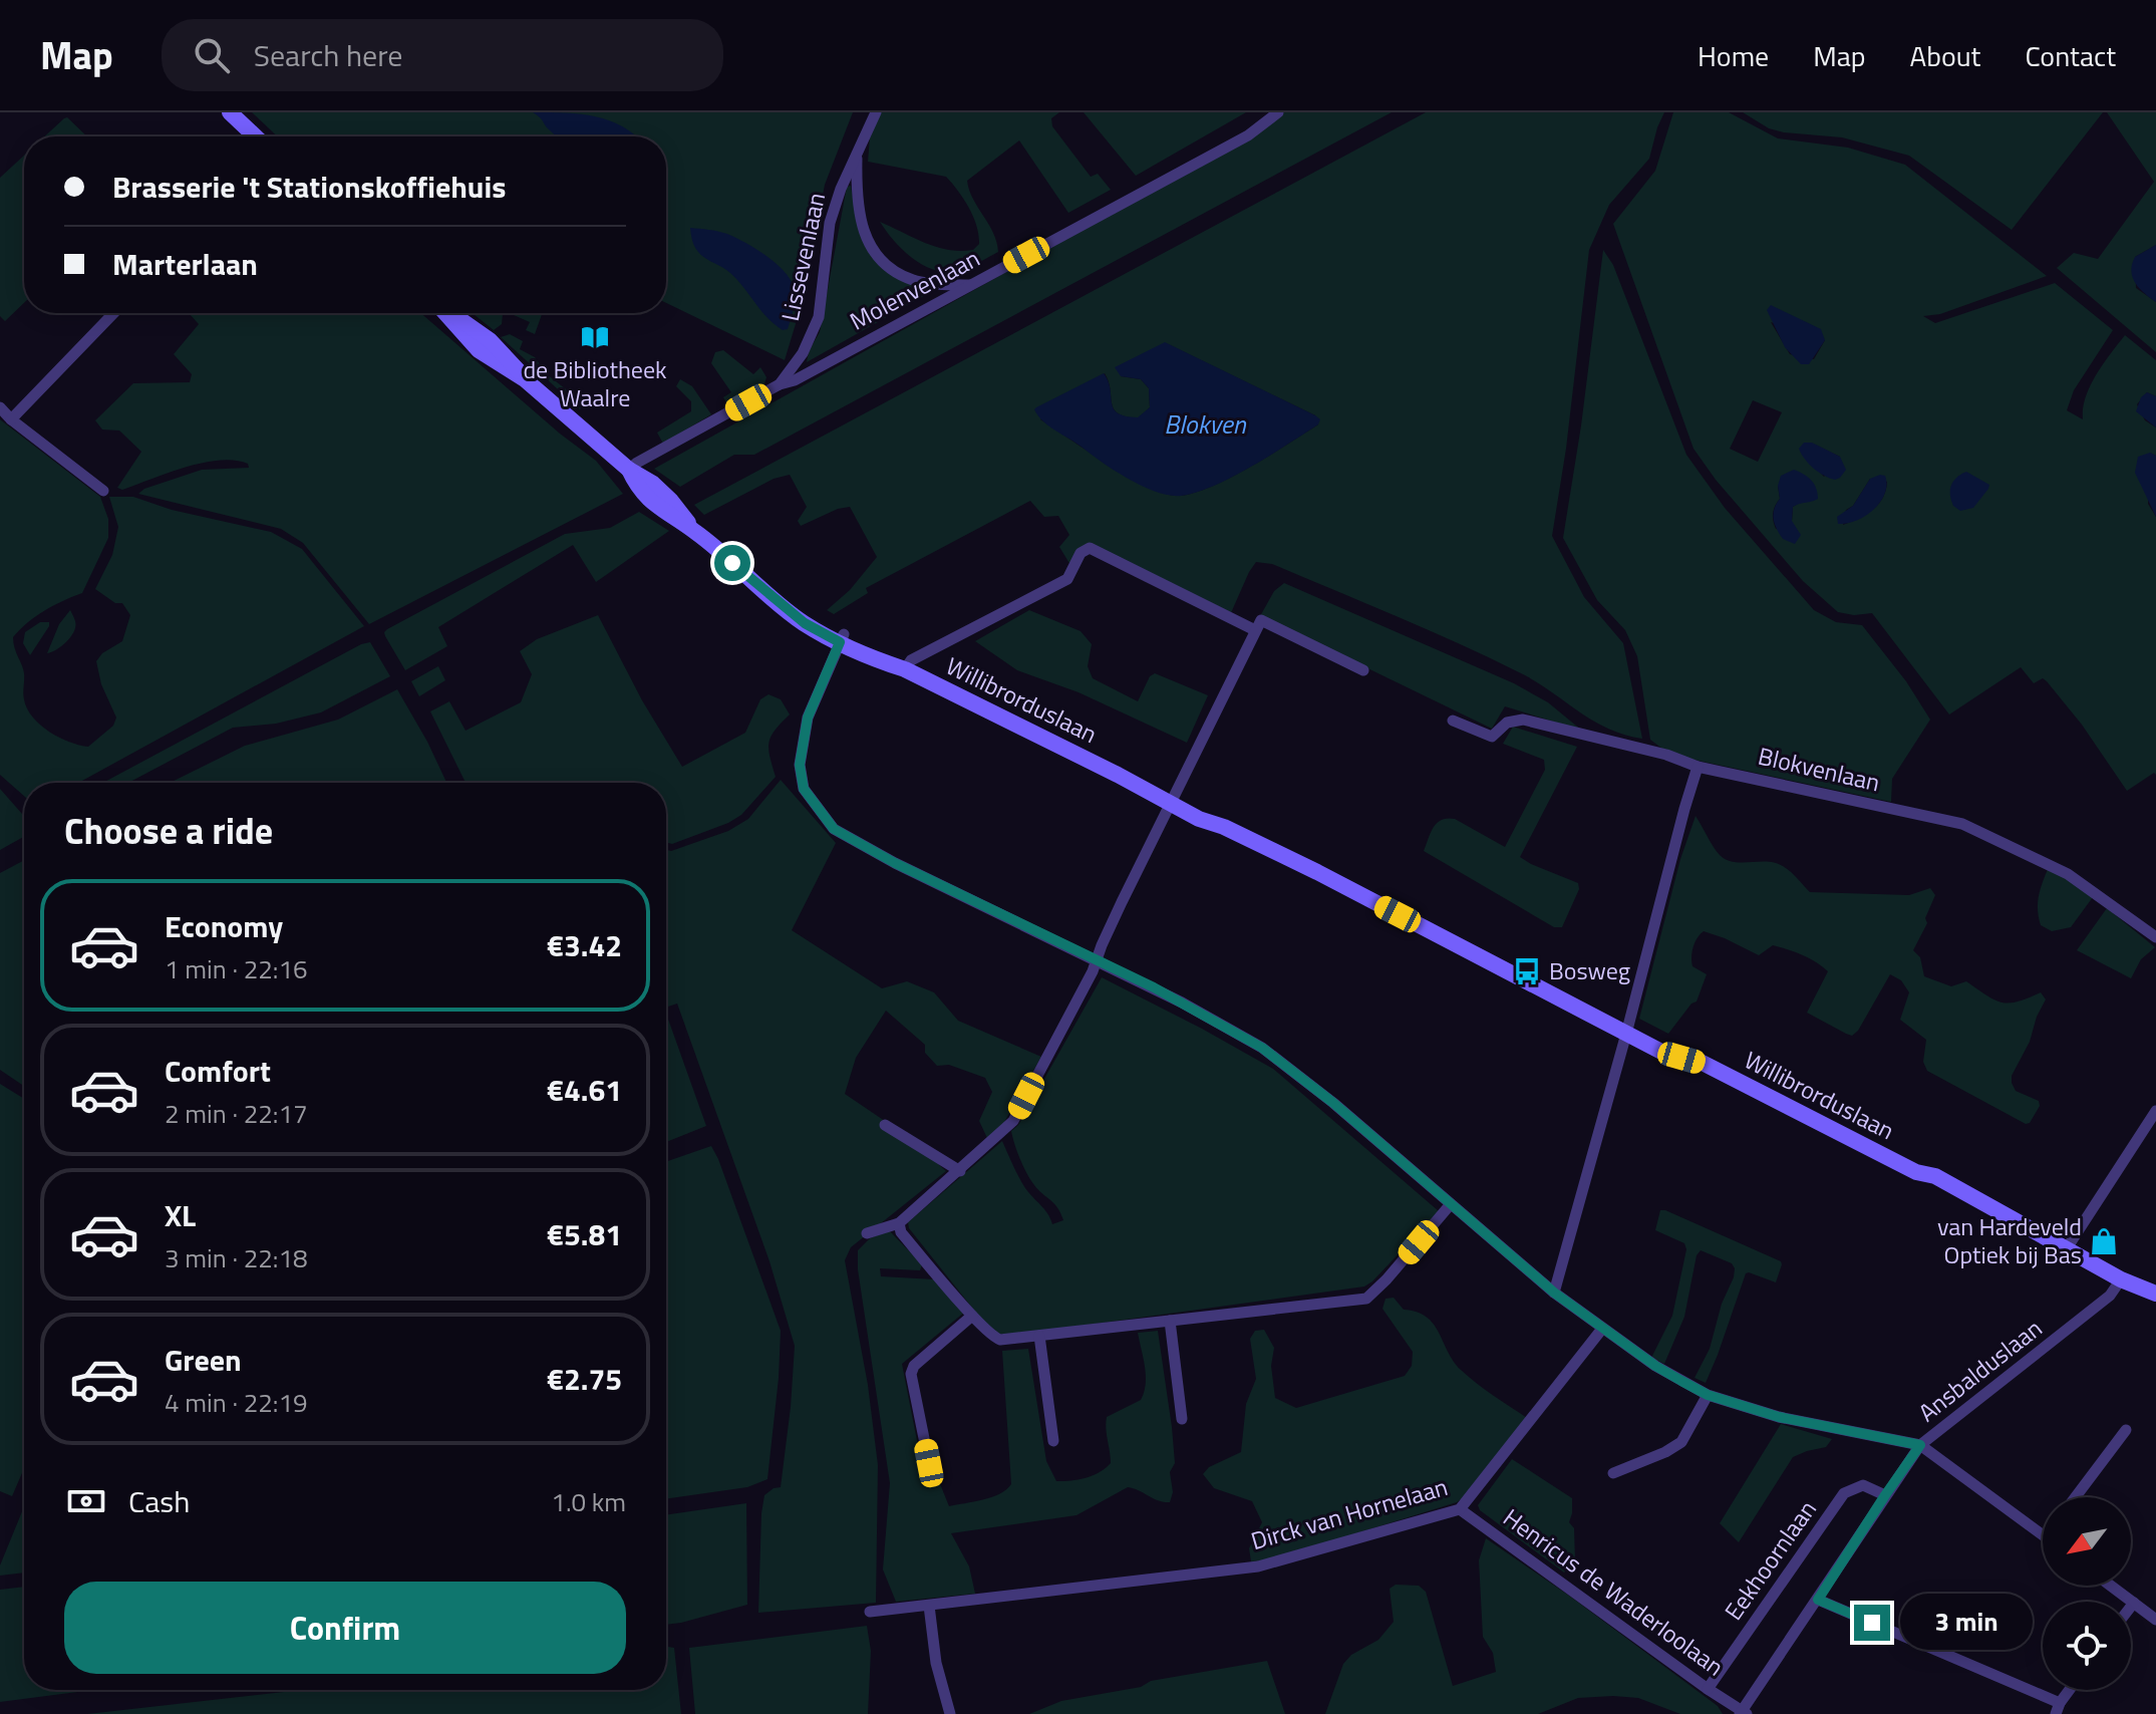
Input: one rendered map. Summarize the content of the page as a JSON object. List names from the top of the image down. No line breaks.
{"streets":{"main road":["Willibrorduslaan"],"street":["Lissevenlaan","Molenvenlaan","Blokvenlaan","Ansbalduslaan","Dirck van Hornelaan","Eekhoornlaan","Henricus de Waderloolaan"]},"crossings":[["Lissevenlaan","Molenvenlaan"],["Lissevenlaan","Willibrorduslaan"],["Willibrorduslaan","Ansbalduslaan"],["Ansbalduslaan","Dirck van Hornelaan"],["Dirck van Hornelaan","Henricus de Waderloolaan"],["Eekhoornlaan","Henricus de Waderloolaan"]],"water":["Blokven"],"places":{"library":["de Bibliotheek Waalre"],"bus stop":["Bosweg"],"shop":["van Hardeveld Optiek bij Bas"]},"north":"bottom left","page":{"header":"Map","search":"Search here","nav":["Home","Map","About","Contact"],"banner":["Brasserie 't Stationskoffiehuis","Marterlaan"],"heading":"Choose a ride","list":[{"name":"Economy","note":"1 min · 22:16","value":"€3.42"},{"name":"Comfort","note":"2 min · 22:17","value":"€4.61"},{"name":"XL","note":"3 min · 22:18","value":"€5.81"},{"name":"Green","note":"4 min · 22:19","value":"€2.75"}],"pay":["Cash","1.0 km"],"buttons":"Confirm","bubble":"3 min"}}
